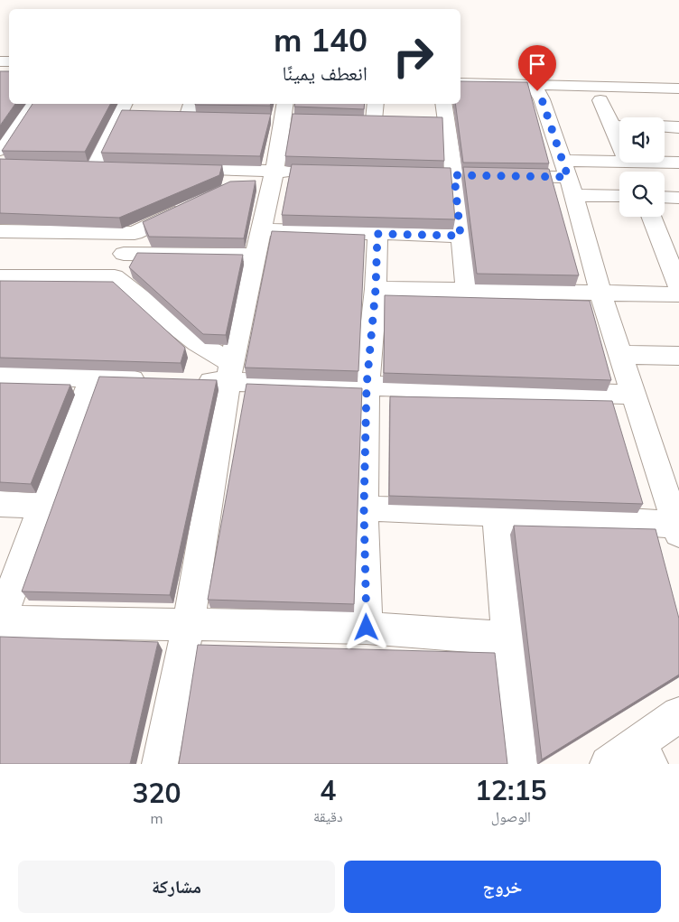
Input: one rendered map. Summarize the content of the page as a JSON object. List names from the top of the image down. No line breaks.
{"page":{"turn":["140 m","انعطف يمينًا"],"eta":["12:15","الوصول","4","دقيقة","320","m"],"buttons":["خروج","مشاركة"]}}
